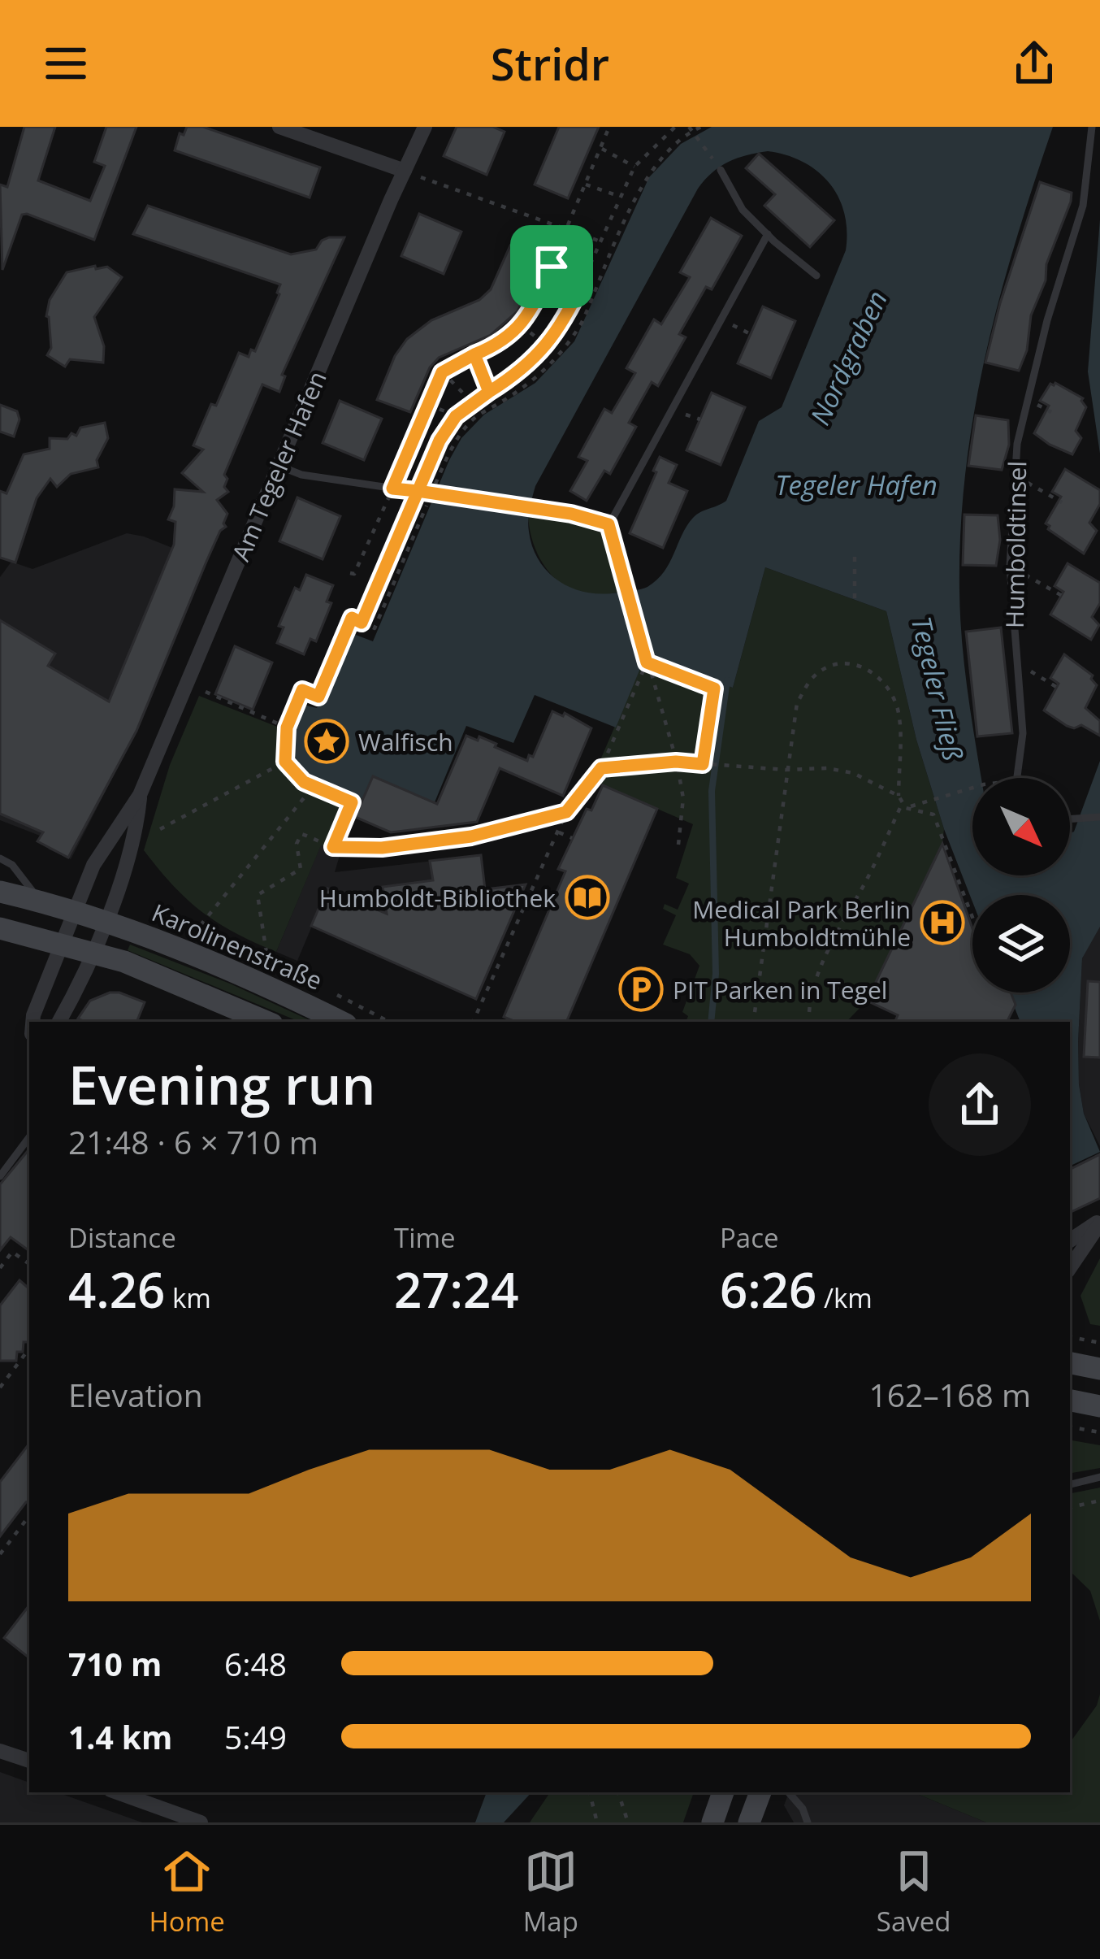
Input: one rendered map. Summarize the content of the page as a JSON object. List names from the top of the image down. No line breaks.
{"streets":{"main road":["Karolinenstraße"],"street":["Am Tegeler Hafen"],"lane":["Humboldtinsel"]},"crossings":[["Am Tegeler Hafen","Karolinenstraße"]],"water":["Nordgraben","Tegeler Hafen","Tegeler Fließ"],"places":{"place":["Walfisch"],"library":["Humboldt-Bibliothek"],"hospital":["Medical Park Berlin Humboldtmühle"],"parking":["PIT Parken in Tegel"]},"north":"bottom right","page":{"header":"Stridr","heading":["Evening run","21:48 · 6 × 710 m"],"stats":[["Distance","4.26 km"],["Time","27:24"],["Pace","6:26 /km"]],"chart":["Elevation","162–168 m"],"list":[{"name":"710 m","note":"6:48"},{"name":"1.4 km","note":"5:49"}],"tabs":["Home","Map","Saved"]}}
